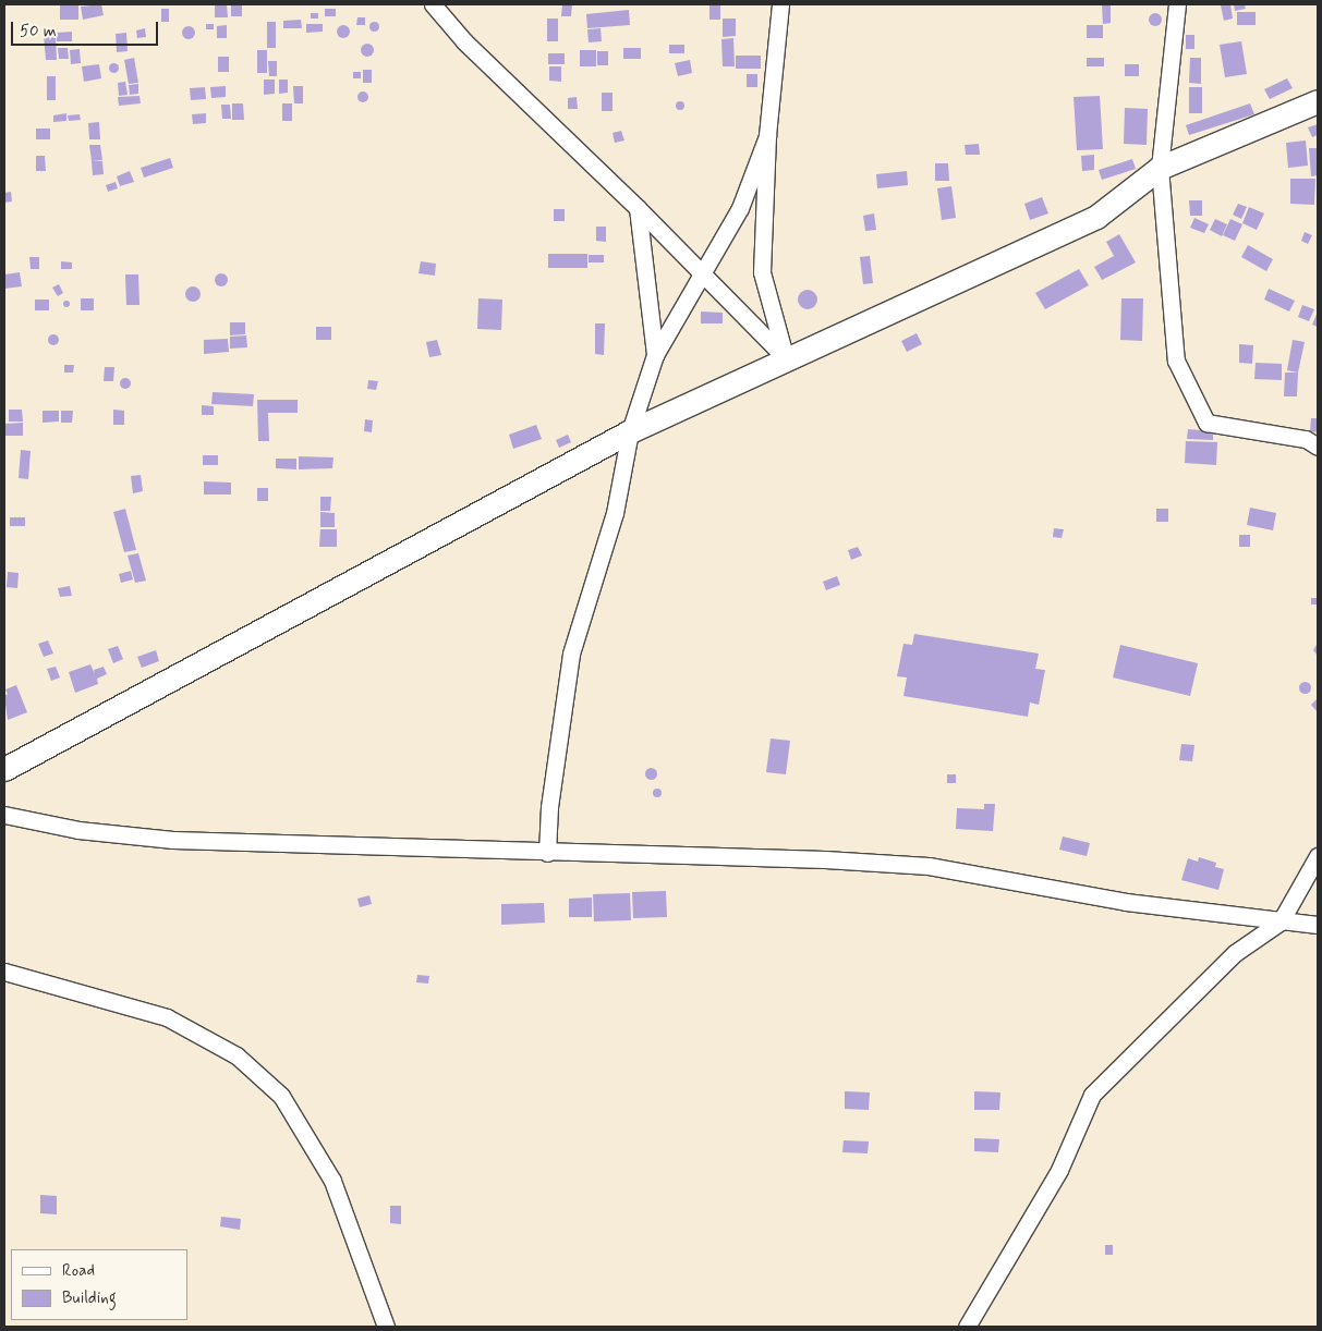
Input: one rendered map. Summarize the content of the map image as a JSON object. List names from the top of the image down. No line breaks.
{"legend":["Road","Building"],"scale_bar":"50 m"}
